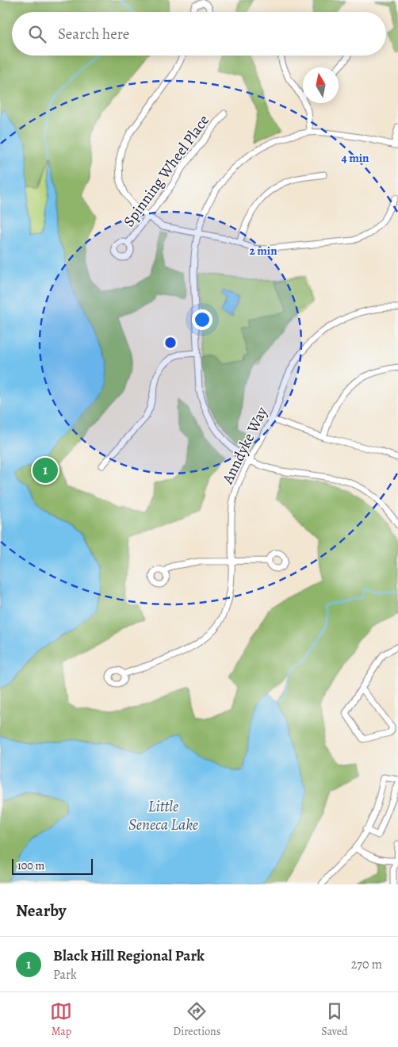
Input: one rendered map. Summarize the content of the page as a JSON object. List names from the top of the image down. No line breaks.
{"streets":{"street":["Spinning Wheel Place","Anndyke Way"]},"water":["Little Seneca Lake"],"scale_bar":"100 m","north":"top","page":{"search":"Search here","pins":"1","scale":"100 m","heading":"Nearby","list":[{"mark":"1","name":"Black Hill Regional Park","note":"Park","value":"270 m"}],"nav":["Map","Directions","Saved"]},"rings":["4 min","2 min"]}
